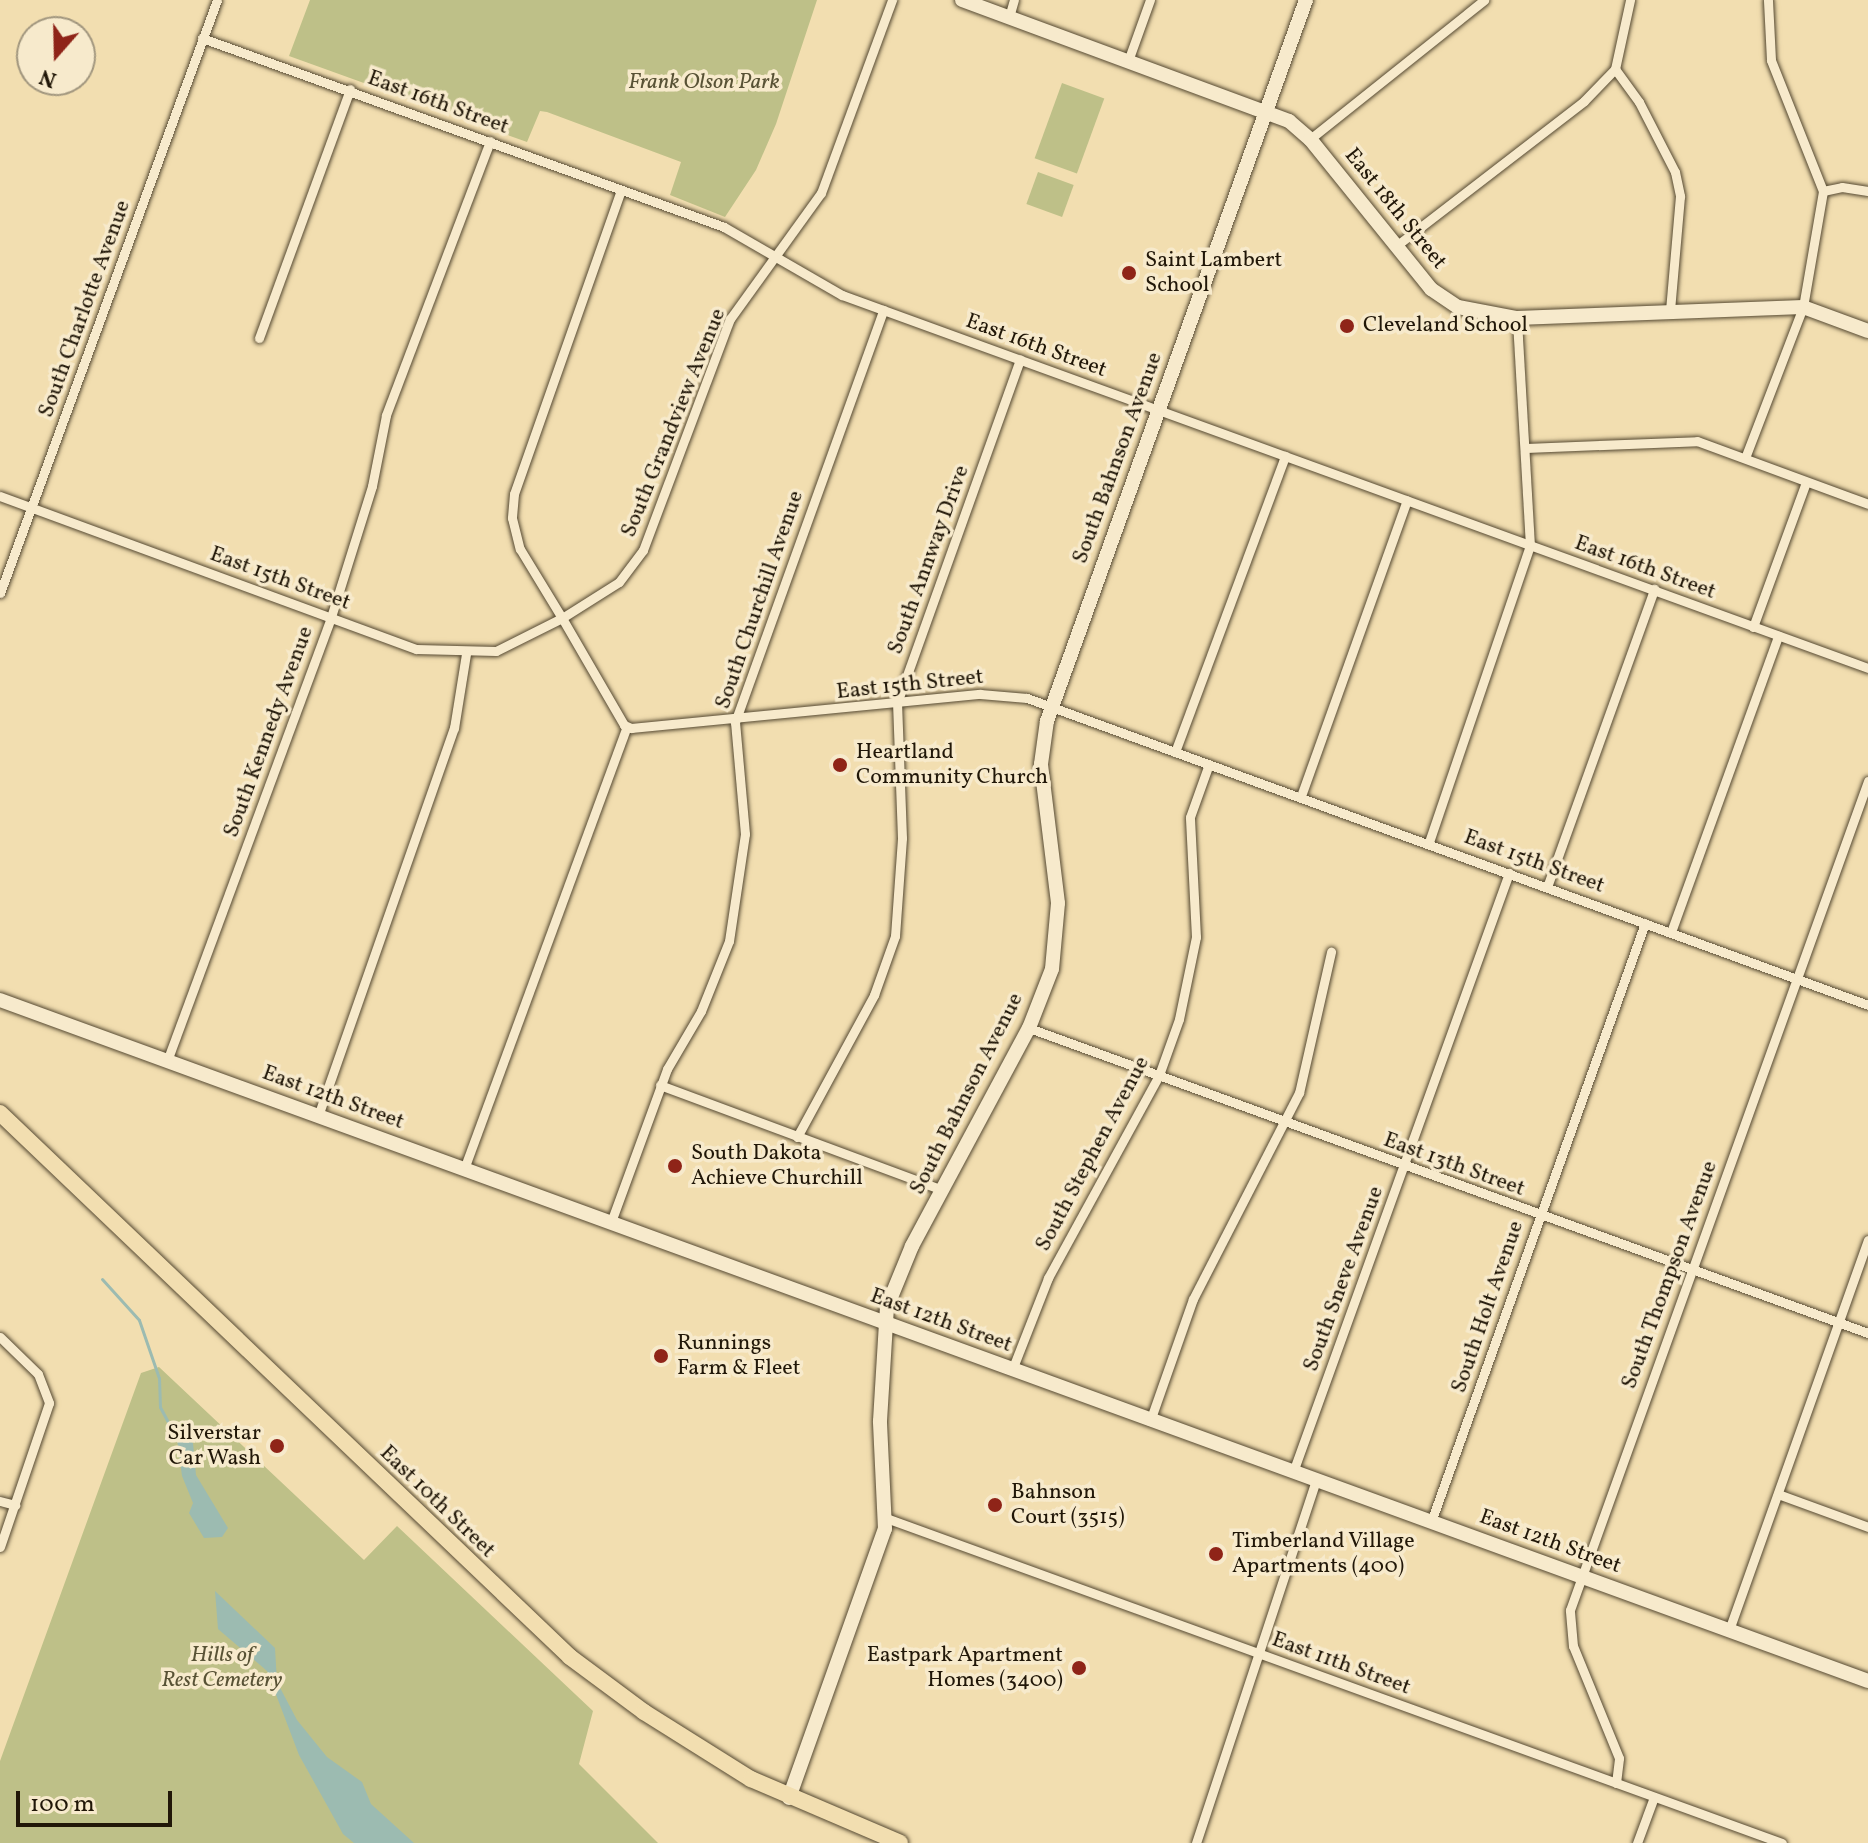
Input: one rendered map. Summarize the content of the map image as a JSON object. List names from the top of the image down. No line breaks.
{"streets":{"main road":["East 10th Street"],"street":["East 16th Street","East 18th Street","South Charlotte Avenue","South Grandview Avenue","South Bahnson Avenue","South Annway Drive","East 15th Street","South Churchill Avenue","South Kennedy Avenue","East 12th Street","South Stephen Avenue","East 13th Street","South Thompson Avenue","South Sneve Avenue","South Holt Avenue","East 11th Street"]},"crossings":[["East 16th Street","South Charlotte Avenue"],["East 16th Street","South Grandview Avenue"],["East 16th Street","South Bahnson Avenue"],["East 16th Street","South Annway Drive"],["East 16th Street","South Churchill Avenue"],["East 16th Street","South Kennedy Avenue"],["East 18th Street","South Bahnson Avenue"],["South Charlotte Avenue","East 15th Street"],["South Grandview Avenue","East 15th Street"],["South Bahnson Avenue","East 15th Street"],["South Bahnson Avenue","East 12th Street"],["South Bahnson Avenue","East 13th Street"],["South Bahnson Avenue","East 10th Street"],["South Bahnson Avenue","East 11th Street"],["South Annway Drive","East 15th Street"],["East 15th Street","South Churchill Avenue"],["East 15th Street","South Kennedy Avenue"],["East 15th Street","South Stephen Avenue"],["East 15th Street","South Thompson Avenue"],["East 15th Street","South Sneve Avenue"],["East 15th Street","South Holt Avenue"],["South Churchill Avenue","East 12th Street"],["South Kennedy Avenue","East 12th Street"],["East 12th Street","South Stephen Avenue"],["East 12th Street","South Thompson Avenue"],["East 12th Street","South Sneve Avenue"],["East 12th Street","South Holt Avenue"],["South Stephen Avenue","East 13th Street"],["East 13th Street","South Thompson Avenue"],["East 13th Street","South Sneve Avenue"],["East 13th Street","South Holt Avenue"],["South Thompson Avenue","East 11th Street"]],"parks":["Frank Olson Park","Hills of Rest Cemetery"],"places":["Saint Lambert School","Cleveland School","Heartland Community Church","South Dakota Achieve Churchill","Runnings Farm & Fleet","Silverstar Car Wash","Bahnson Court (3515)","Timberland Village Apartments (400)","Eastpark Apartment Homes (3400)"],"scale_bar":"100 m","north":"bottom"}
